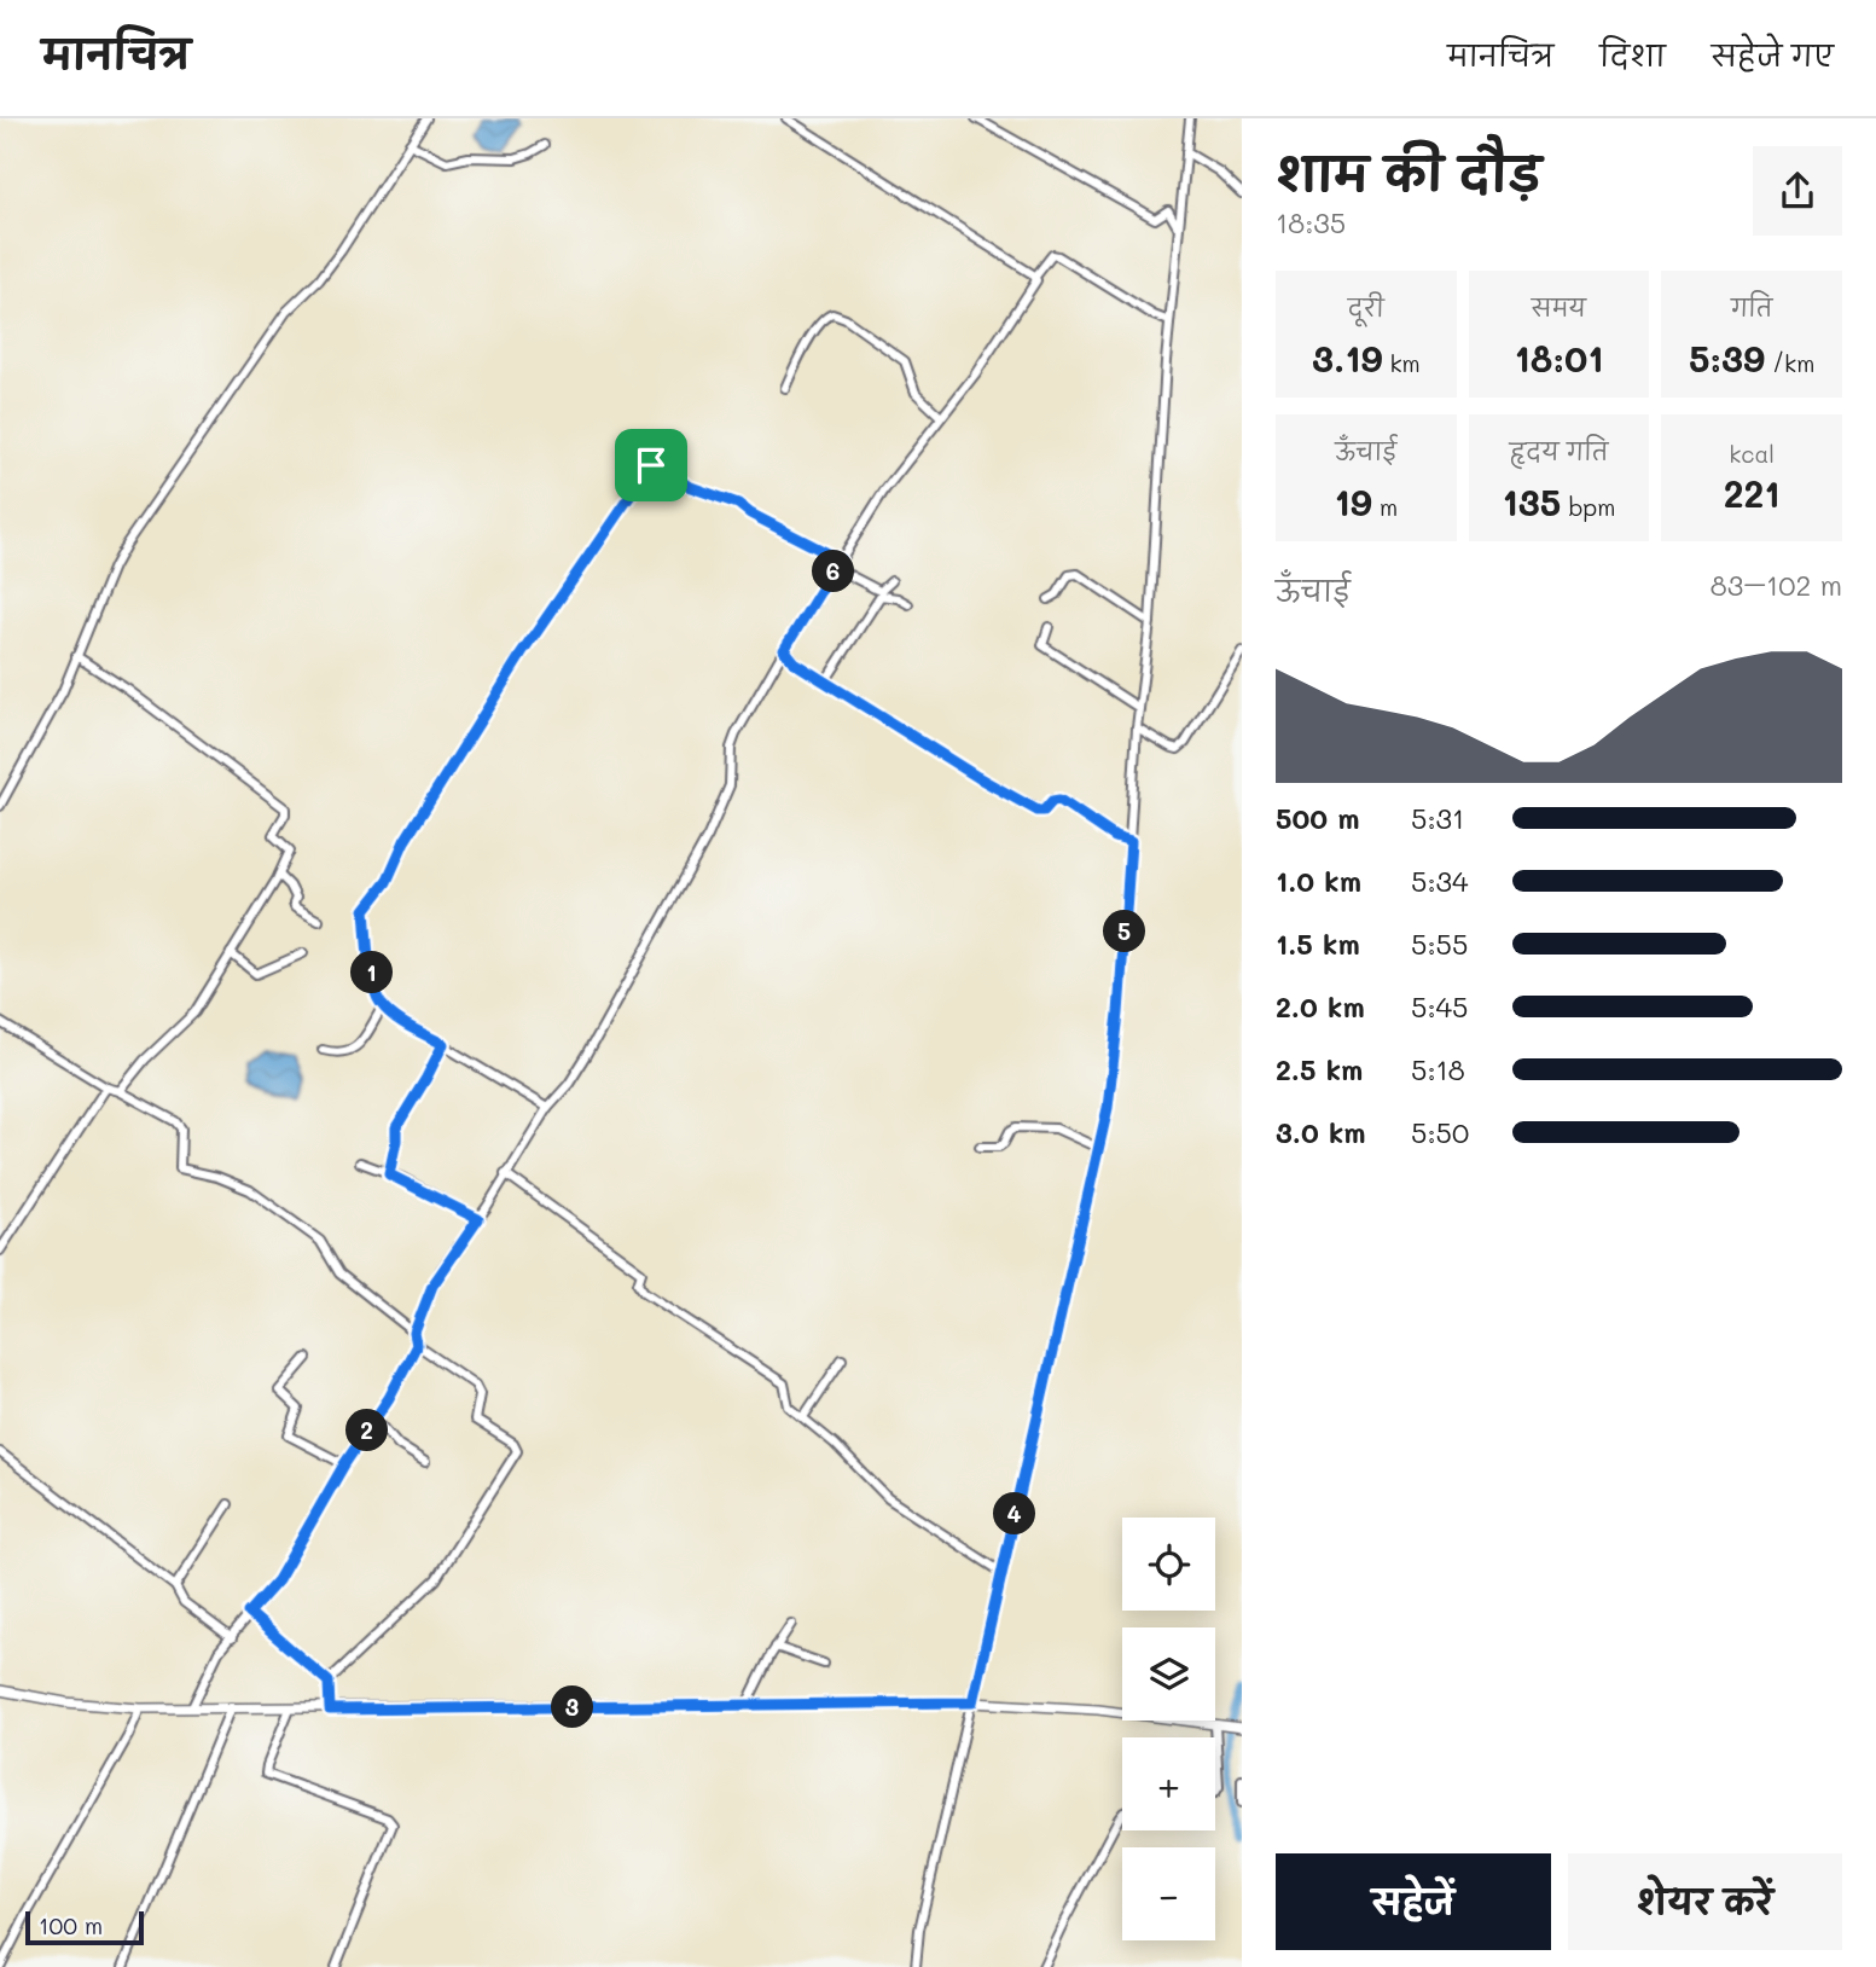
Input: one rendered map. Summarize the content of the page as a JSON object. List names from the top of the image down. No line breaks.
{"scale_bar":"100 m","page":{"header":"मानचित्र","nav":["मानचित्र","दिशा","सहेजे गए"],"heading":["शाम की दौड़","18:35"],"stats":[["दूरी","3.19 km"],["समय","18:01"],["गति","5:39 /km"],["ऊँचाई","19 m"],["हृदय गति","135 bpm"],["kcal","221"]],"pins":["6","5","1","2","4","3"],"chart":["ऊँचाई","83–102 m"],"list":[{"name":"500 m","note":"5:31"},{"name":"1.0 km","note":"5:34"},{"name":"1.5 km","note":"5:55"},{"name":"2.0 km","note":"5:45"},{"name":"2.5 km","note":"5:18"},{"name":"3.0 km","note":"5:50"}],"map_buttons":["+","−"],"buttons":["सहेजें","शेयर करें"],"scale":"100 m"}}
